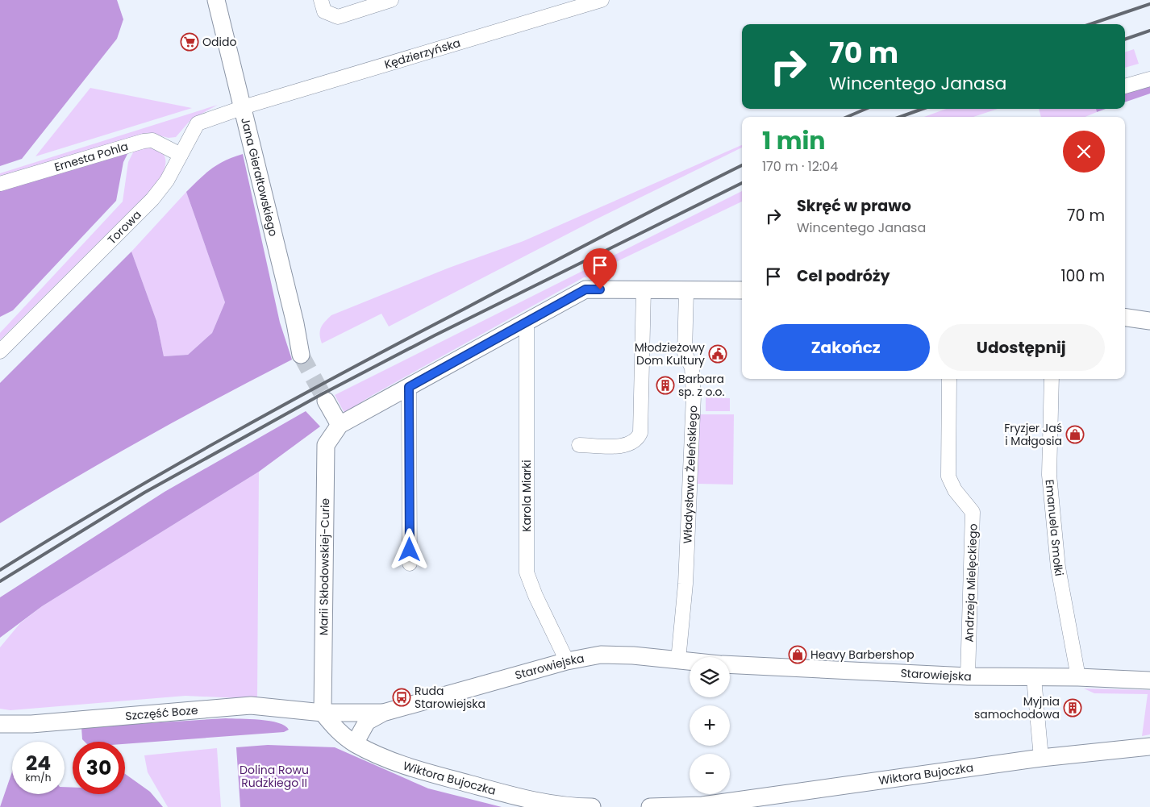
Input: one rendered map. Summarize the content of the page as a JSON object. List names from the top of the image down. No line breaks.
{"streets":{"street":["Kędzierzyńska","Ernesta Pohla","Jana Gierałtowskiego","Torowa","Władysława Żeleńskiego","Karola Miarki","Emanuela Smołki","Marii Skłodowskiej-Curie","Andrzeja Mielęckiego","Starowiejska","Szczęść Boze","Wiktora Bujoczka"]},"crossings":[["Kędzierzyńska","Jana Gierałtowskiego"],["Kędzierzyńska","Torowa"],["Ernesta Pohla","Torowa"],["Jana Gierałtowskiego","Torowa"],["Władysława Żeleńskiego","Starowiejska"],["Karola Miarki","Starowiejska"],["Emanuela Smołki","Starowiejska"],["Marii Skłodowskiej-Curie","Starowiejska"],["Marii Skłodowskiej-Curie","Szczęść Boze"],["Marii Skłodowskiej-Curie","Wiktora Bujoczka"],["Andrzeja Mielęckiego","Starowiejska"],["Starowiejska","Szczęść Boze"],["Starowiejska","Wiktora Bujoczka"],["Szczęść Boze","Wiktora Bujoczka"]],"parks":["Dolina Rowu Rudzkiego II"],"places":{"supermarket":["Odido"],"public building":["Młodzieżowy Dom Kultury"],"building":["Barbara sp. z o.o.","Myjnia samochodowa"],"shop":["Fryzjer Jaś i Małgosia","Heavy Barbershop"],"bus stop":["Ruda Starowiejska"]},"page":{"turn":["70 m","Wincentego Janasa"],"heading":["1 min","170 m · 12:04"],"list":[{"name":"Skręć w prawo","note":"Wincentego Janasa","value":"70 m"},{"name":"Cel podróży","value":"100 m"}],"buttons":["Zakończ","Udostępnij"],"map_buttons":["+","−"],"speed":"24 km/h","limit":"30"}}
